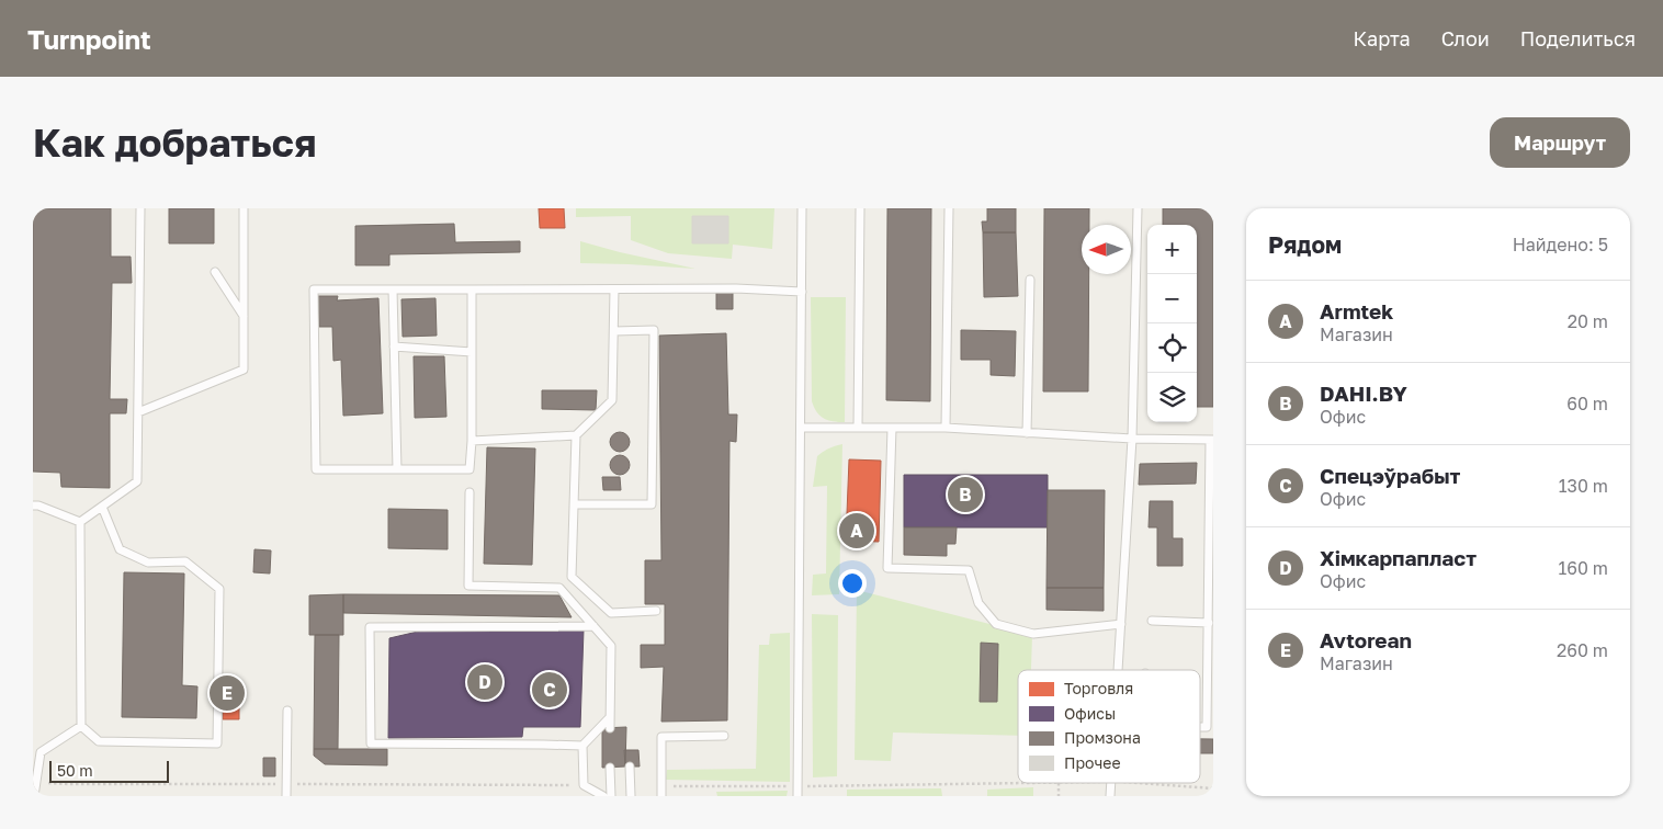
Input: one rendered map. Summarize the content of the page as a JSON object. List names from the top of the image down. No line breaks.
{"legend":["Торговля","Офисы","Промзона","Прочее"],"scale_bar":"50 m","north":"left","page":{"header":"Turnpoint","nav":["Карта","Слои","Поделиться"],"buttons":"Маршрут","title":"Как добраться","heading":["Рядом","Найдено: 5"],"map_buttons":["+","−"],"list":[{"mark":"A","name":"Armtek","note":"Магазин","value":"20 m"},{"mark":"B","name":"DAHI.BY","note":"Офис","value":"60 m"},{"mark":"C","name":"Спецэўрабыт","note":"Офис","value":"130 m"},{"mark":"D","name":"Хімкарпапласт","note":"Офис","value":"160 m"},{"mark":"E","name":"Avtorean","note":"Магазин","value":"260 m"}],"pins":["B","A","D","C","E"],"scale":"50 m"}}
